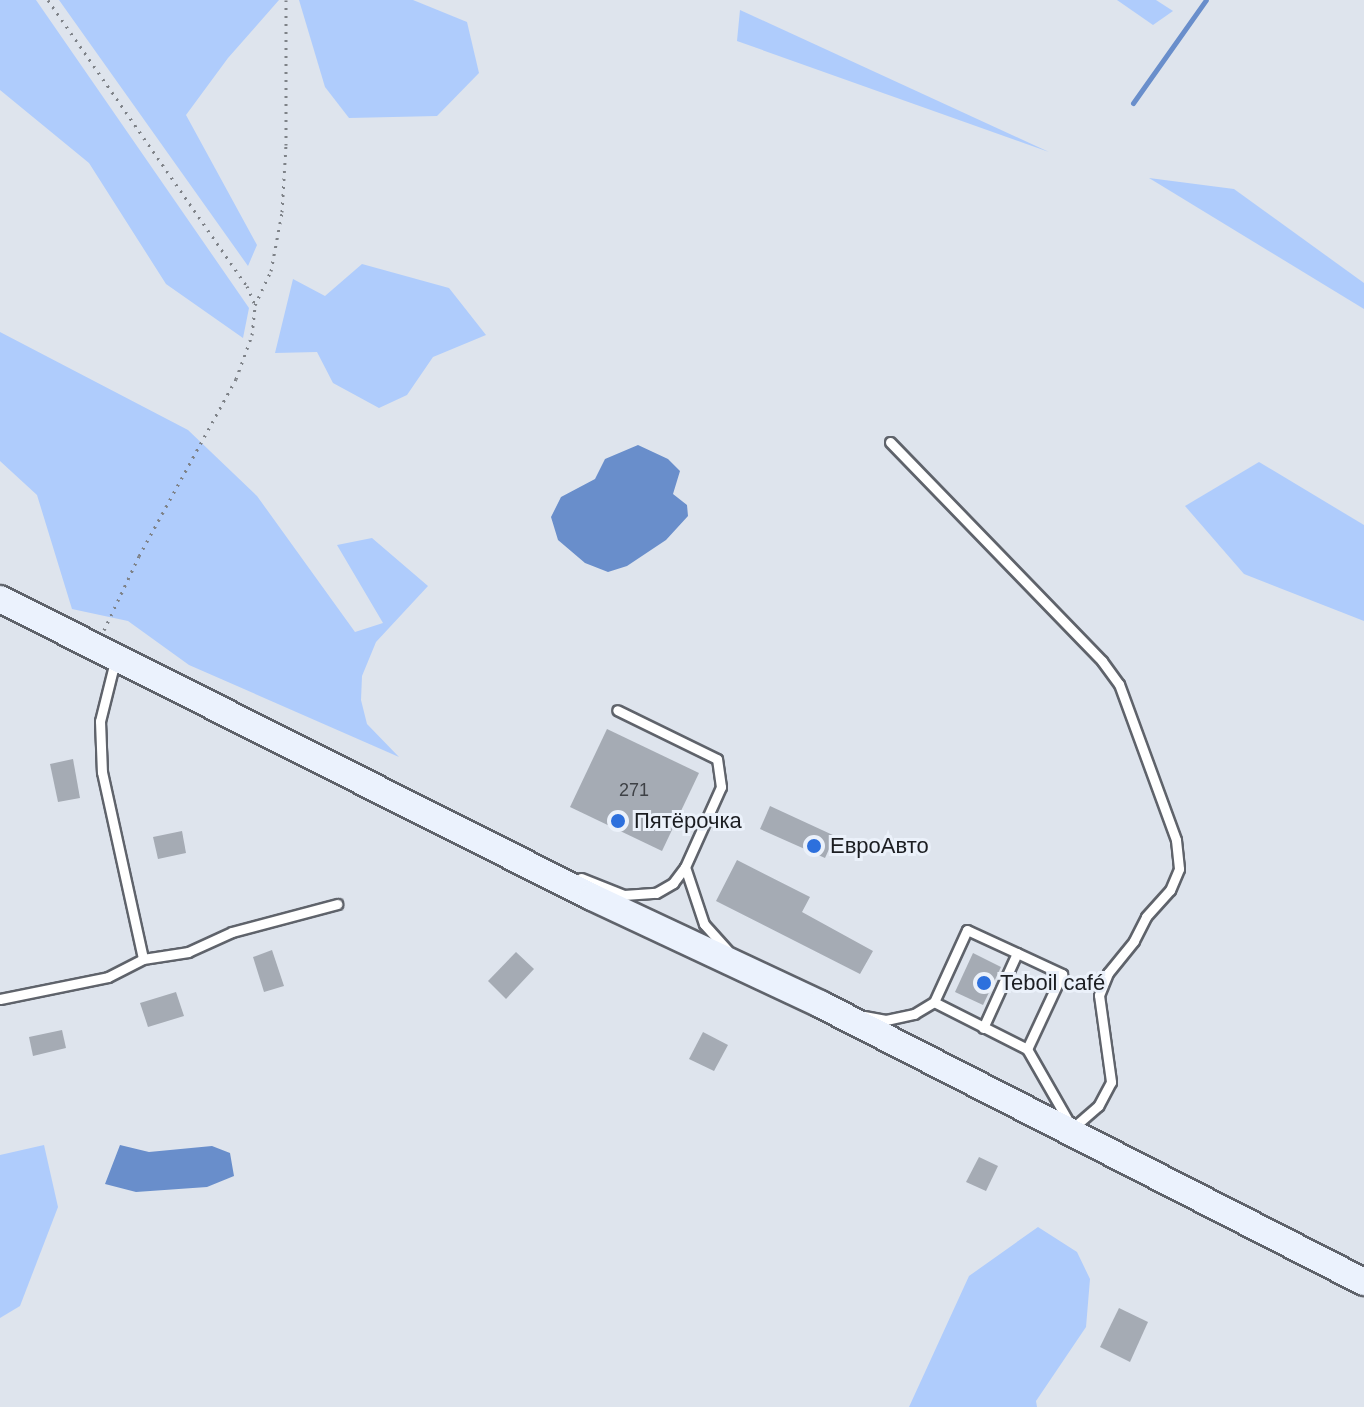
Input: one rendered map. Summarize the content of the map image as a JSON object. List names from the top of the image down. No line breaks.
{"places":["Пятёрочка","ЕвроАвто","Teboil café"],"house_numbers":["271"]}
